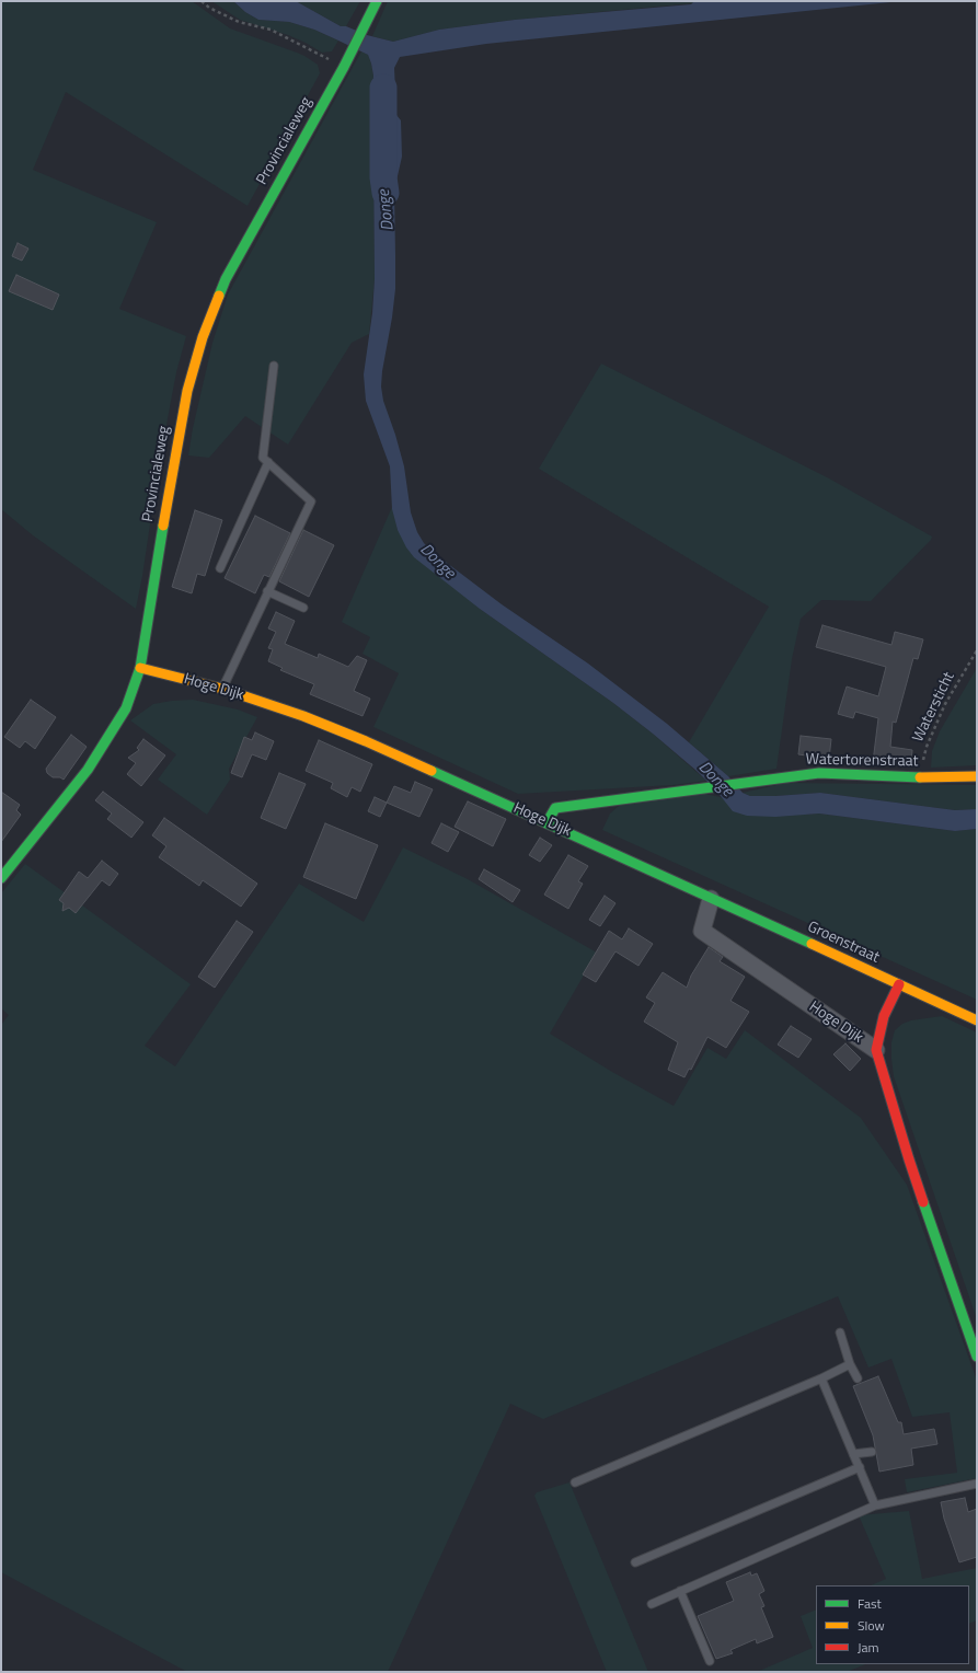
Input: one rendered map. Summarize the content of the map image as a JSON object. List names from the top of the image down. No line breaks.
{"streets":{"street":["Provincialeweg","Hoge Dijk","Watertorenstraat","Groenstraat"],"path":["Watersticht"]},"crossings":[["Provincialeweg","Hoge Dijk"],["Hoge Dijk","Watertorenstraat"],["Hoge Dijk","Groenstraat"],["Watersticht","Watertorenstraat"]],"water":["Donge"],"legend":["Fast","Slow","Jam"]}
